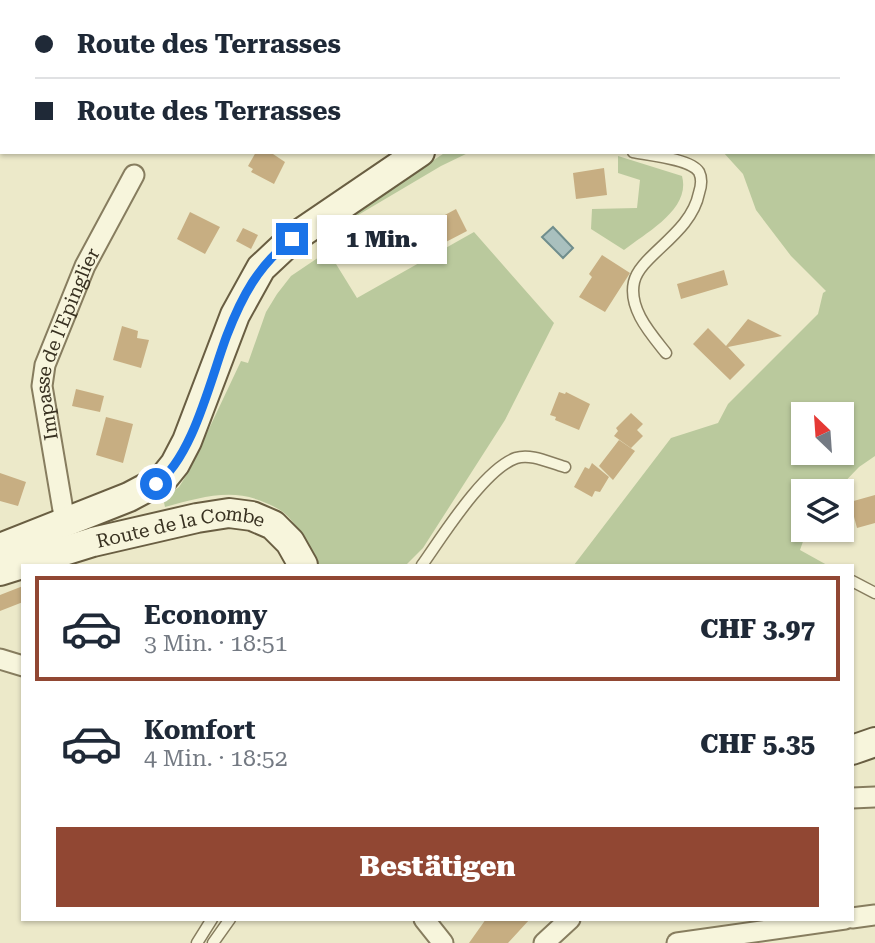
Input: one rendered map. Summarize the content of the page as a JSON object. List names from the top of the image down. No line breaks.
{"streets":{"street":["Impasse de l'Epinglier","Route de la Combe"]},"north":"top left","page":{"banner":["Route des Terrasses","Route des Terrasses"],"bubble":"1 Min.","list":[{"name":"Economy","note":"3 Min. · 18:51","value":"CHF 3.97"},{"name":"Komfort","note":"4 Min. · 18:52","value":"CHF 5.35"}],"buttons":"Bestätigen"}}
